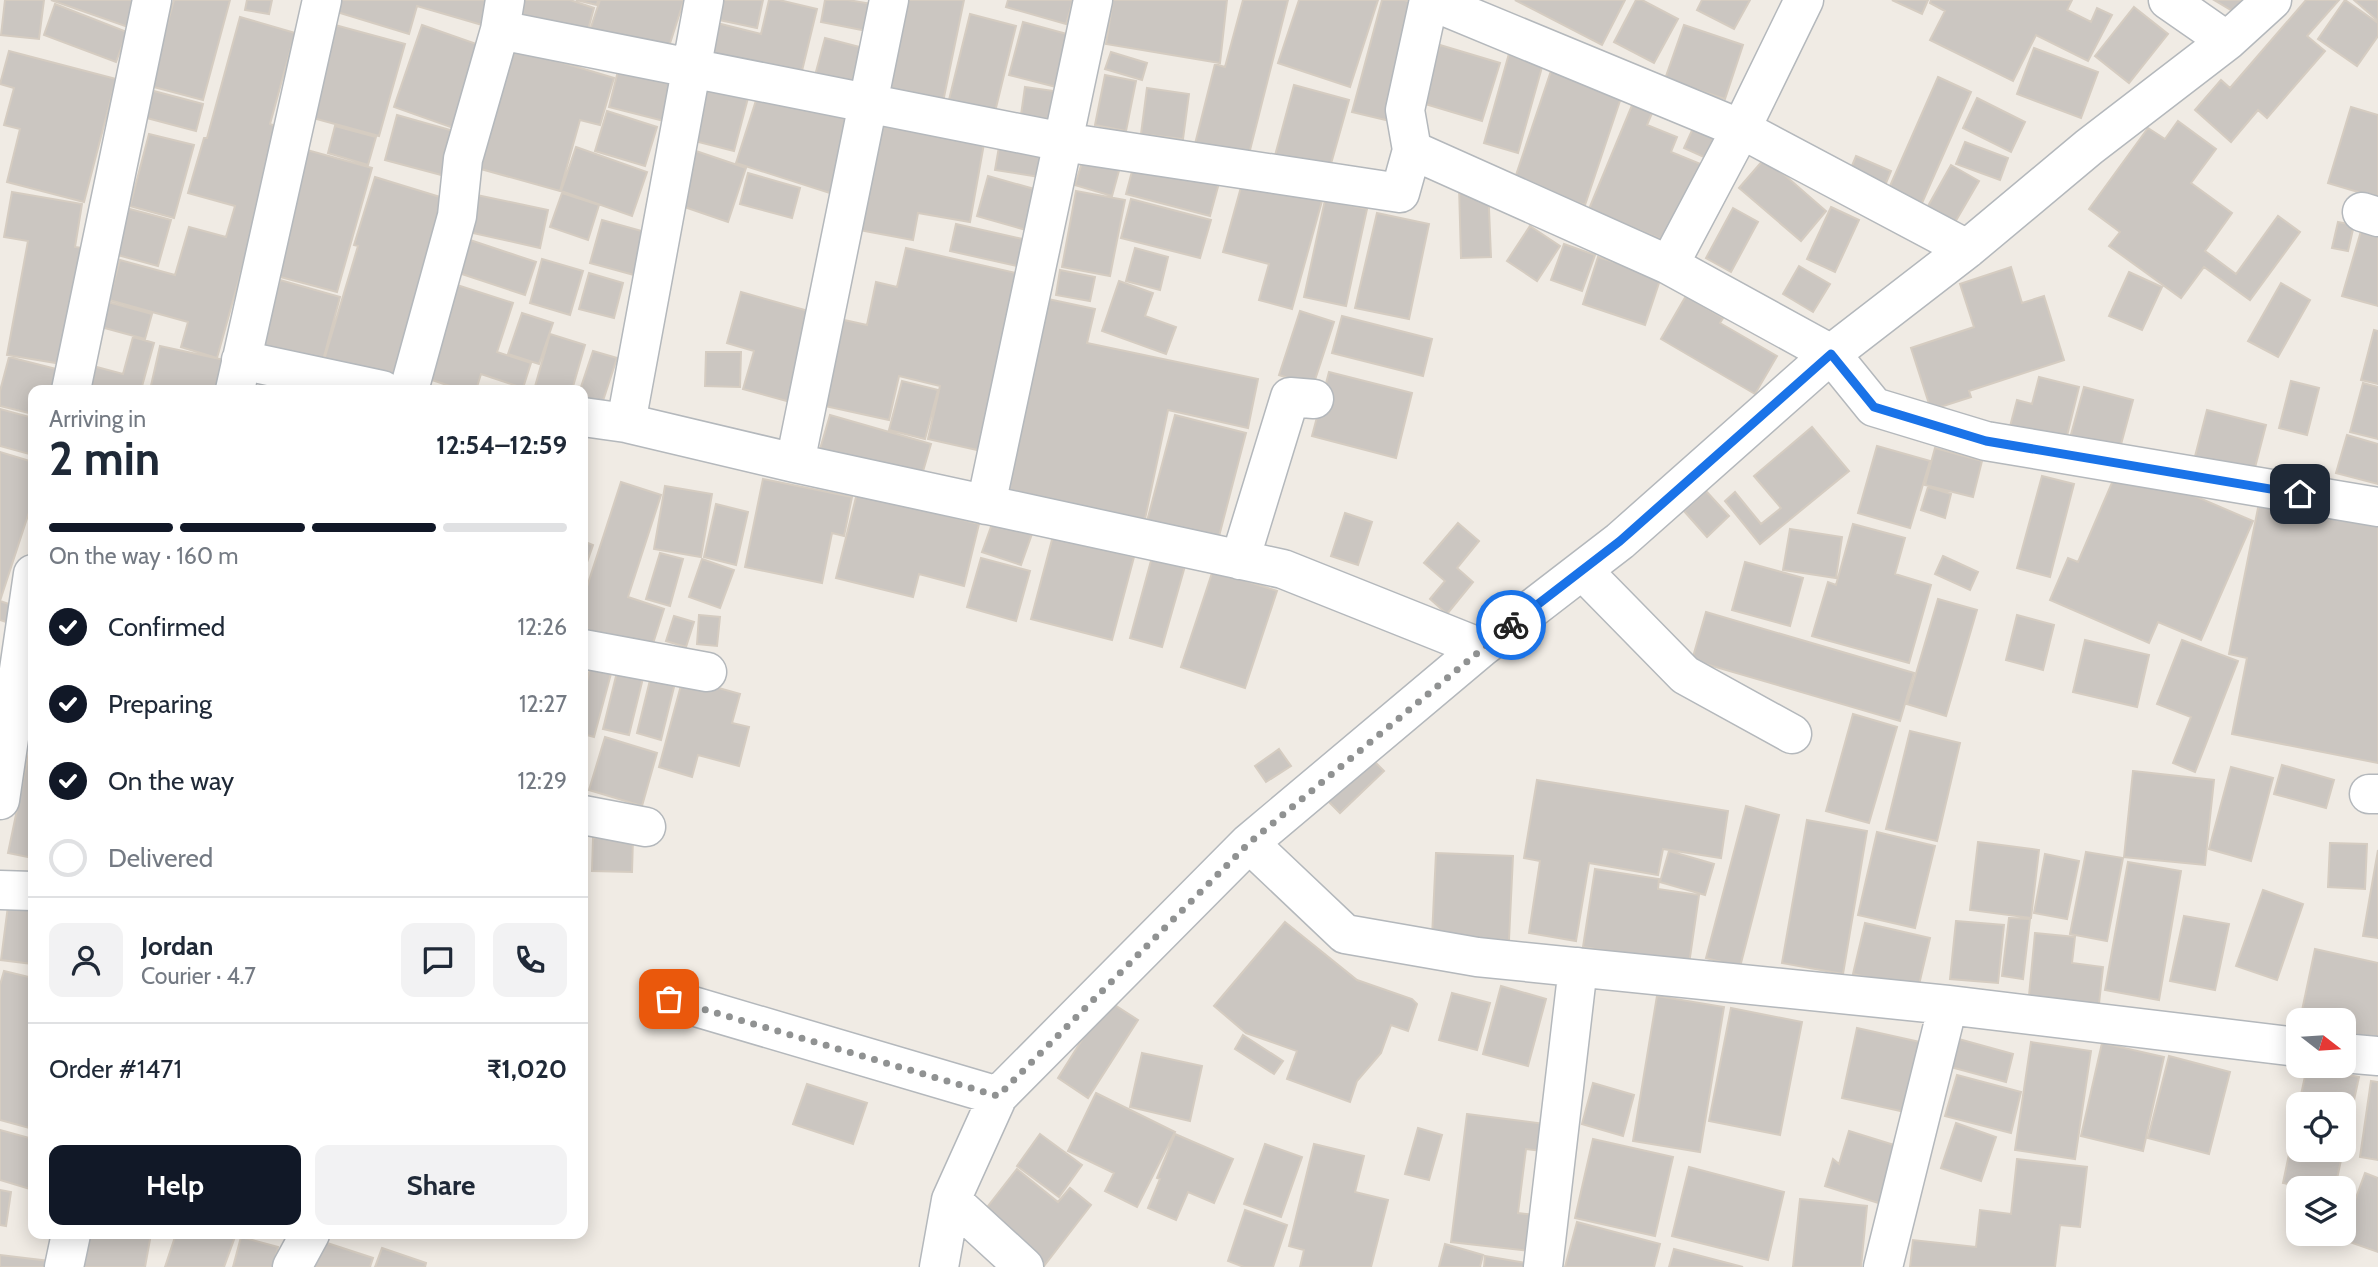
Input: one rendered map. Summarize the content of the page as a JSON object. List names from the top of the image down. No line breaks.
{"north":"right","page":{"heading":["2 min","Arriving in","12:54–12:59"],"panel":["Jordan","Courier · 4.7","Order #1471","₹1,020"],"bar":"On the way · 160 m","list":[["Confirmed","12:26"],["Preparing","12:27"],["On the way","12:29"],"Delivered"],"buttons":["Help","Share"]}}
